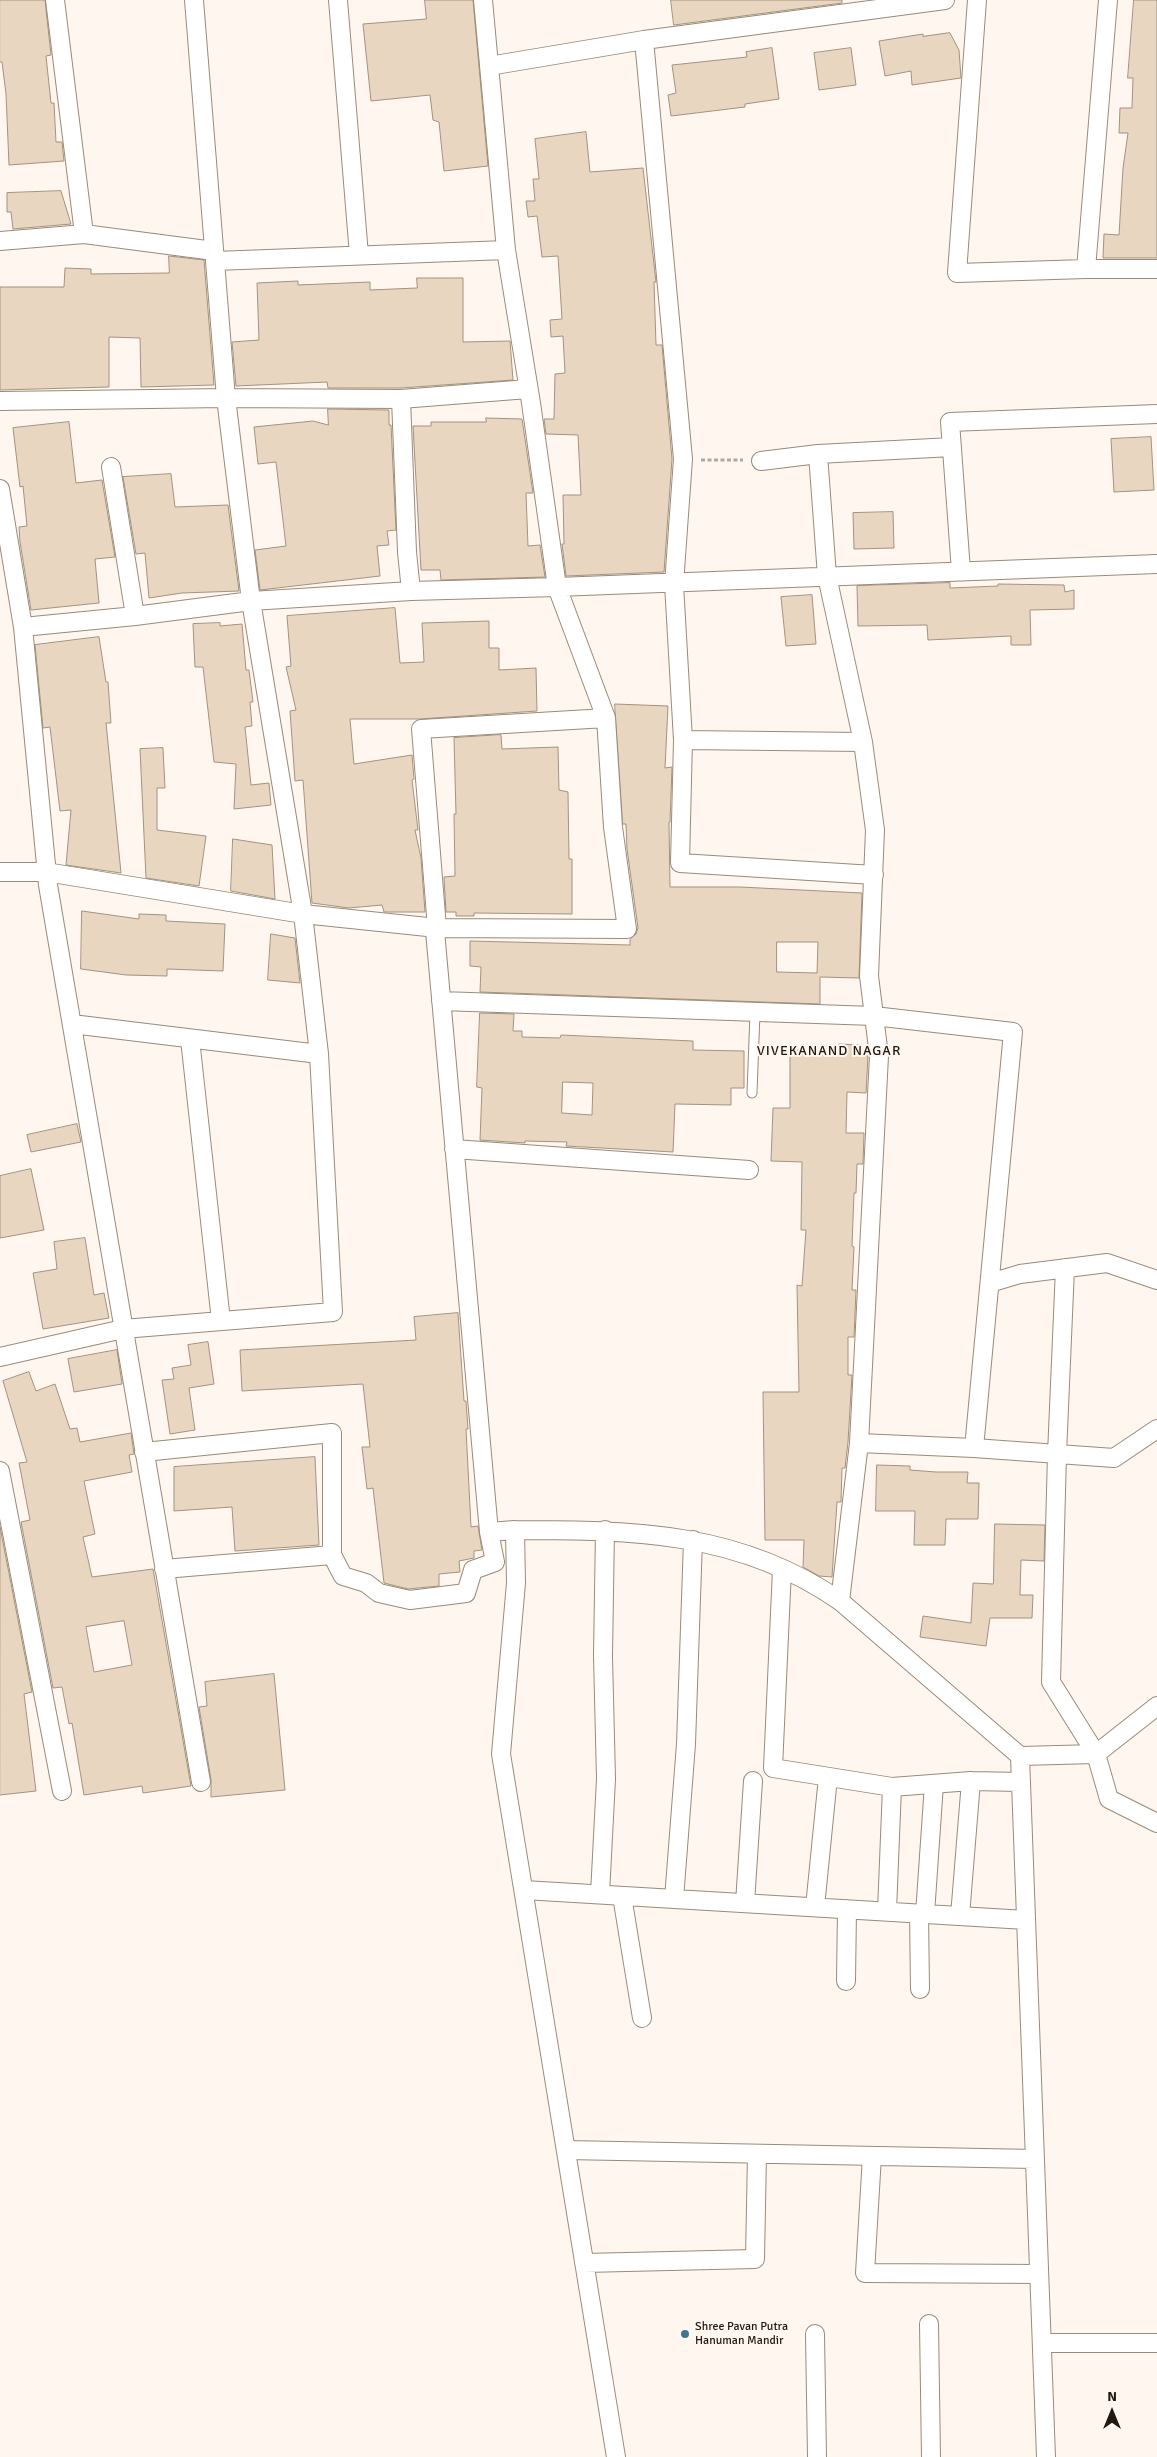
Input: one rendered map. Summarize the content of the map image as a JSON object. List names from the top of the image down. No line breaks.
{"districts":["VIVEKANAND NAGAR"],"places":["Shree Pavan Putra Hanuman Mandir"],"north":"top"}
